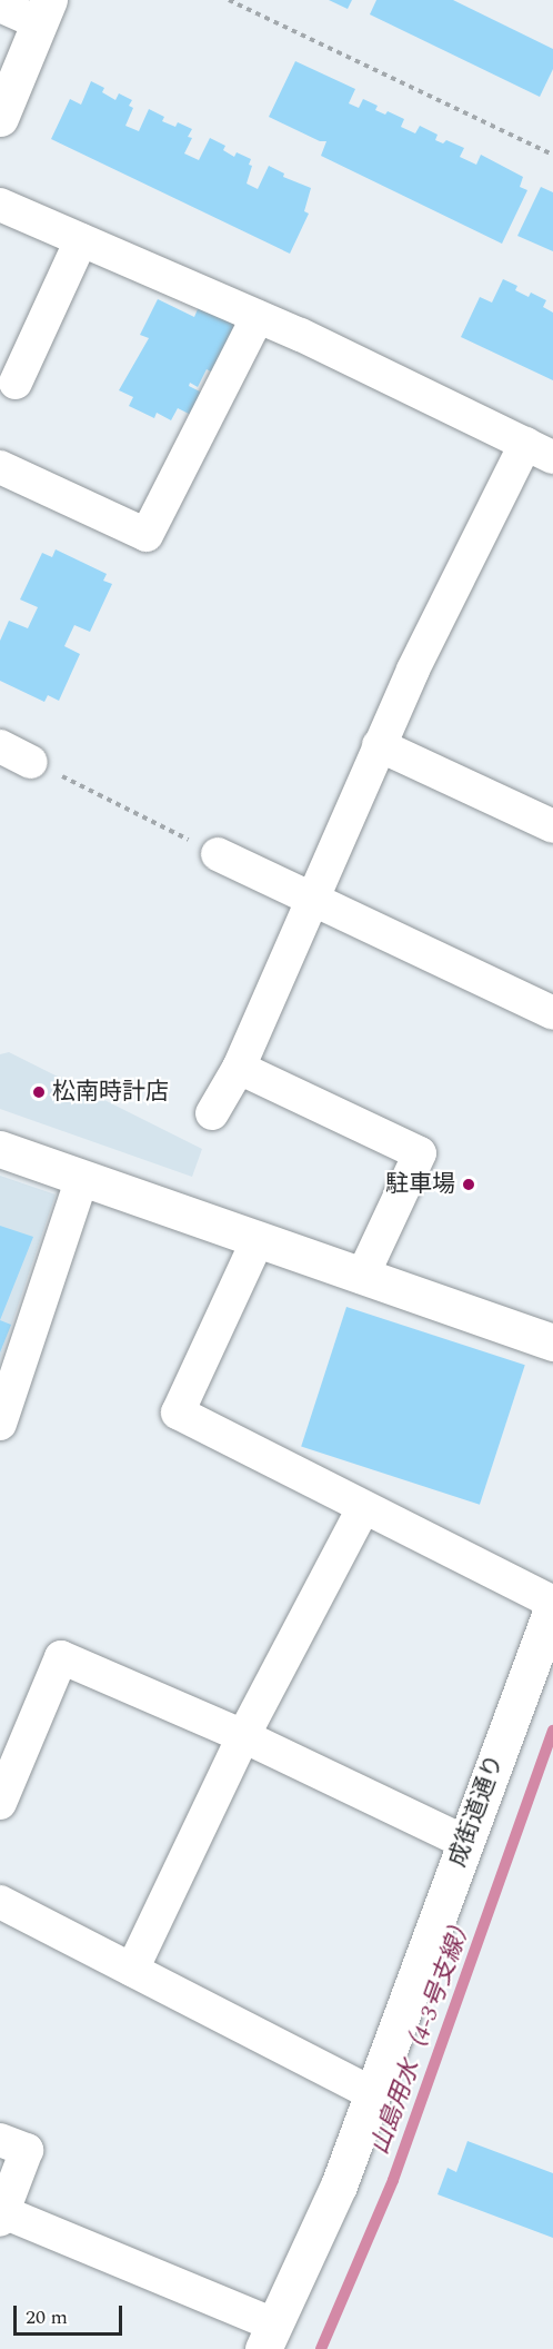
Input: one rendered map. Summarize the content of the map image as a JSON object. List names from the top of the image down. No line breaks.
{"streets":{"street":["成街道通り"]},"water":["山島用水（4-3号支線）"],"places":["松南時計店","駐車場"],"scale_bar":"20 m"}
